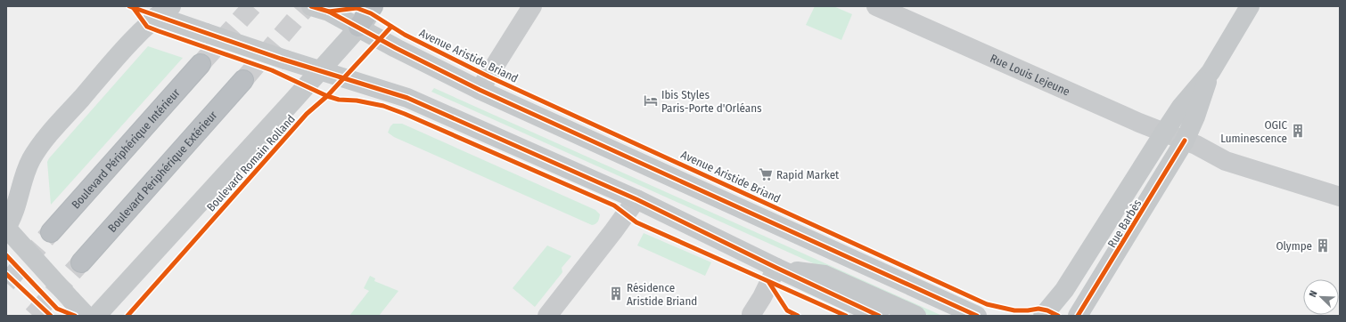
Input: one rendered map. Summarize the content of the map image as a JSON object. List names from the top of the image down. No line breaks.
{"streets":{"highway":["Boulevard Périphérique Intérieur","Boulevard Périphérique Extérieur"],"main road":["Boulevard Romain Rolland","Rue Barbès"],"street":["Rue Louis Lejeune"],"cycle path":["Avenue Aristide Briand"]},"crossings":[["Rue Louis Lejeune","Rue Barbès"]],"places":{"hotel":["Ibis Styles Paris-Porte d'Orléans"],"building":["OGIC Luminescence","Olympe","Résidence Aristide Briand"],"supermarket":["Rapid Market"]},"north":"top left"}
